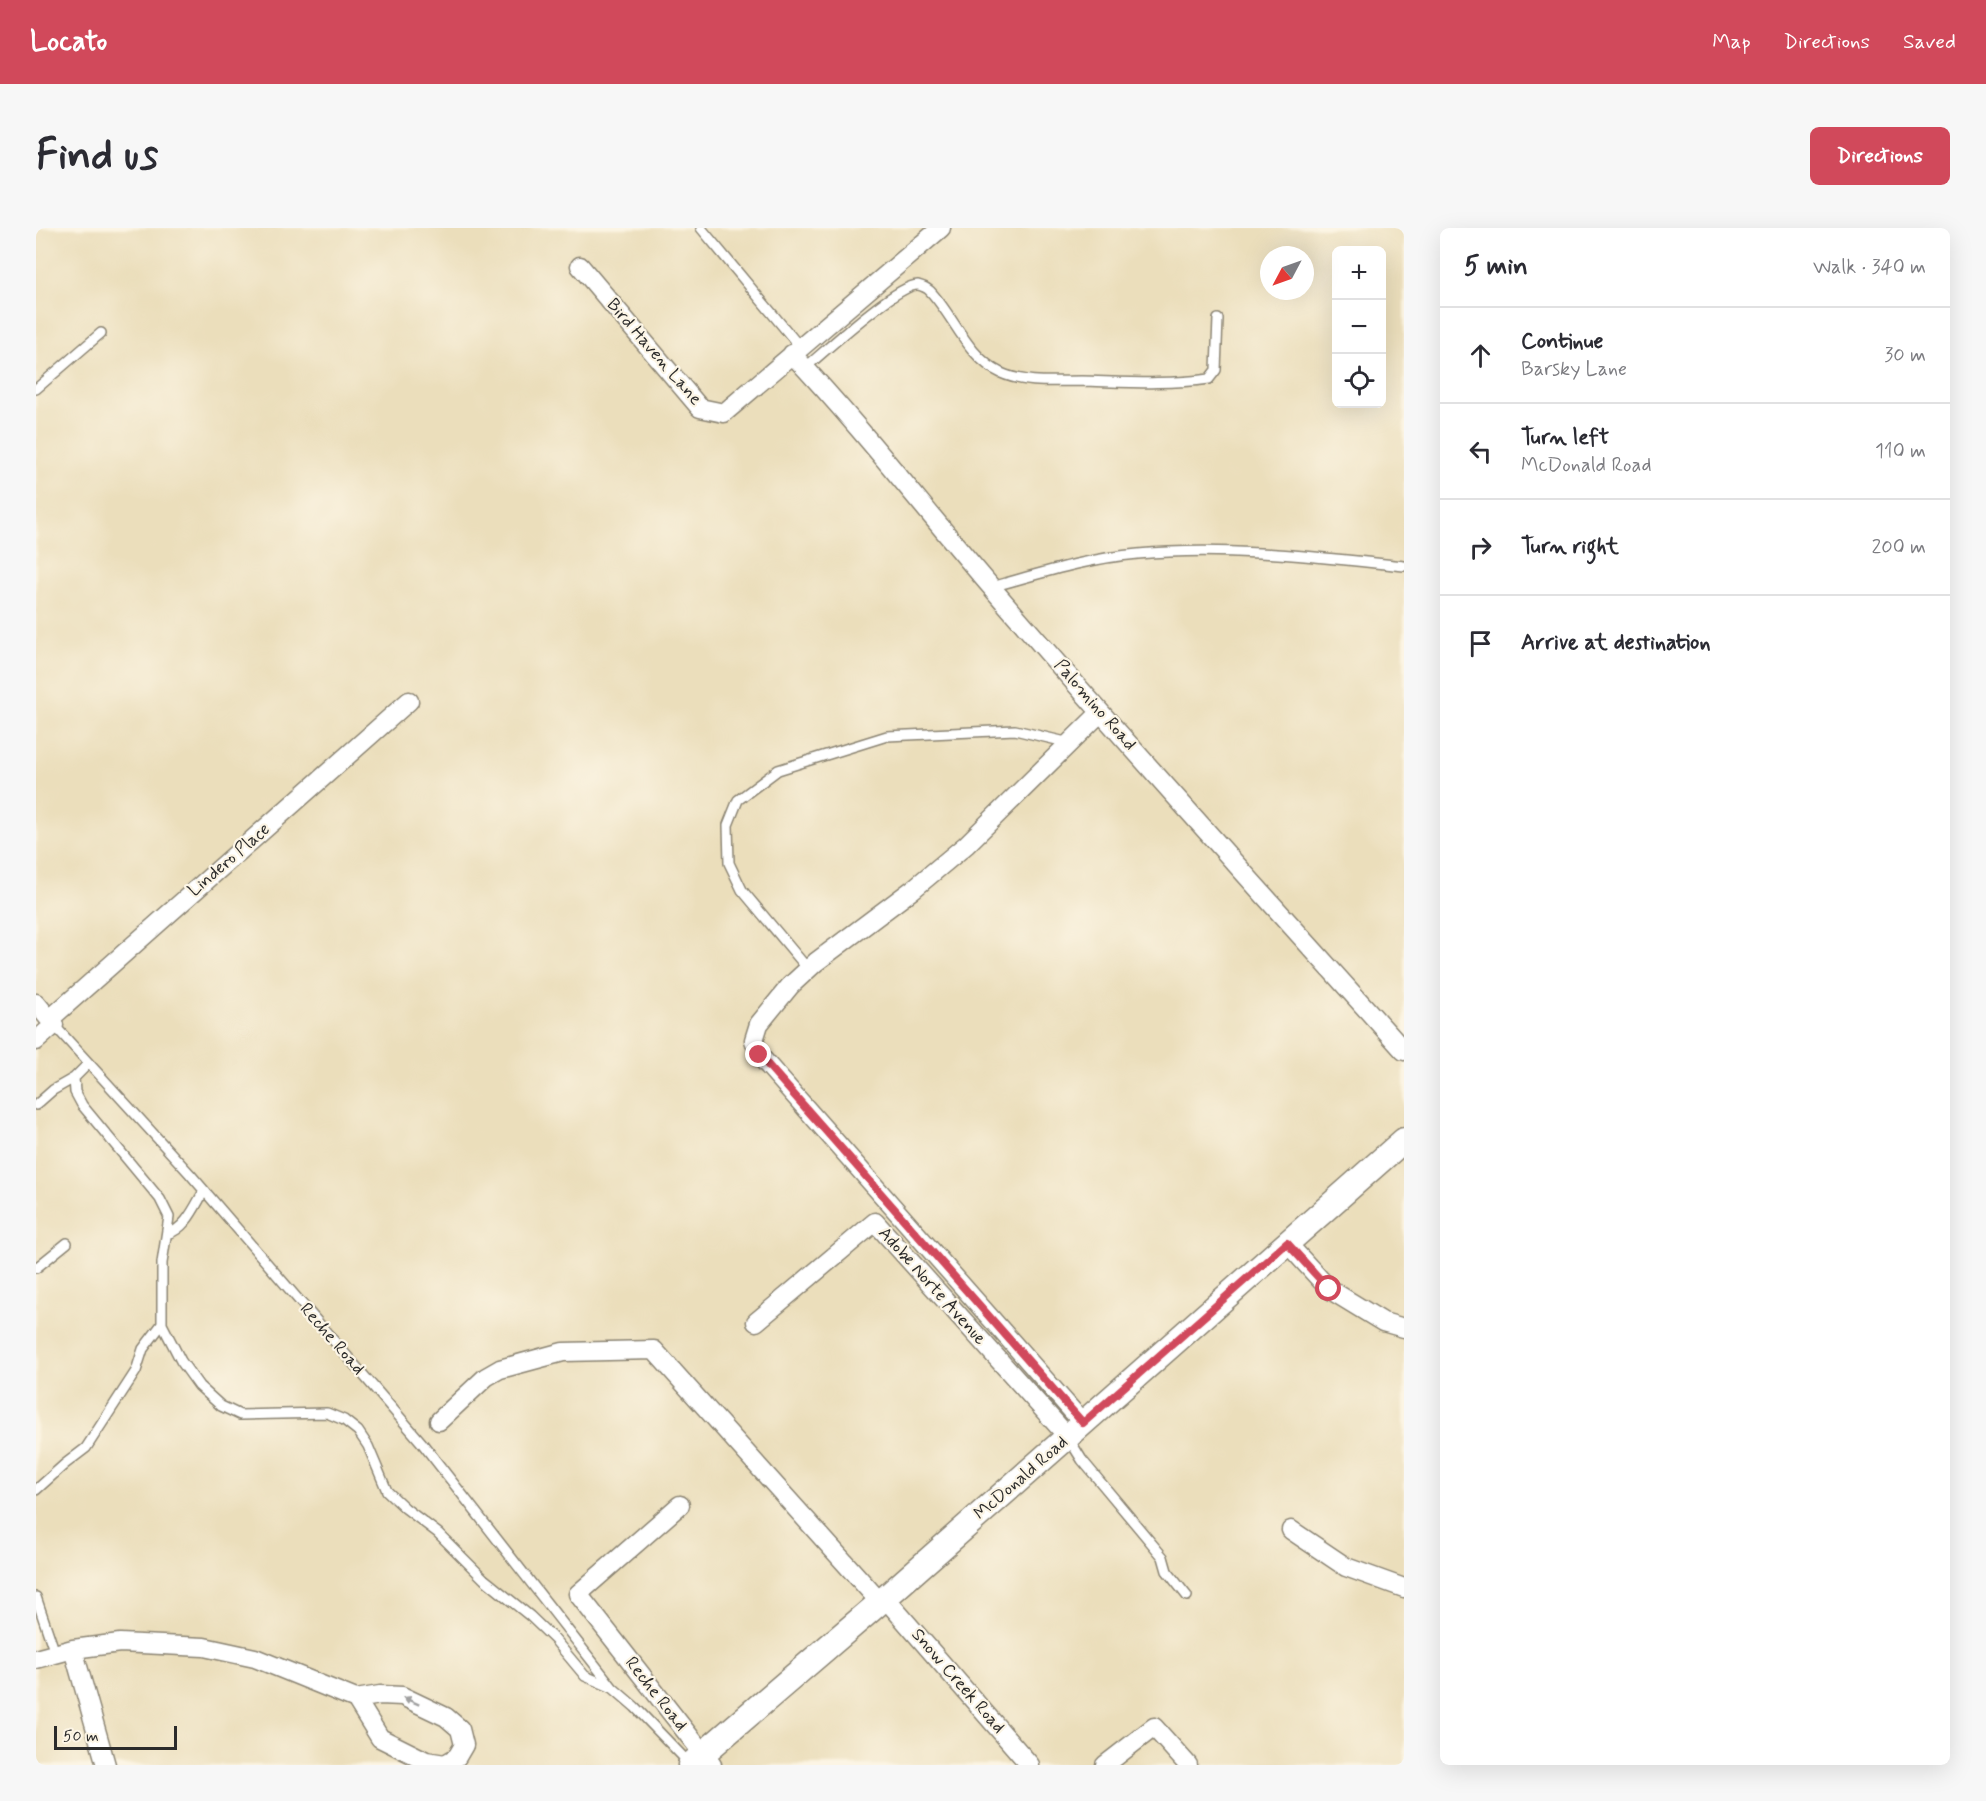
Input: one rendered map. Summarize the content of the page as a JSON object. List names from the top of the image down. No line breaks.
{"streets":{"street":["Bird Haven Lane","Palomino Road","Lindero Place","Adobe Norte Avenue","Reche Road","McDonald Road","Snow Creek Road"]},"crossings":[["Bird Haven Lane","Palomino Road"],["Lindero Place","Reche Road"],["Adobe Norte Avenue","McDonald Road"],["Reche Road","McDonald Road"],["McDonald Road","Snow Creek Road"]],"scale_bar":"50 m","north":"bottom left","page":{"header":"Locato","nav":["Map","Directions","Saved"],"buttons":"Directions","title":"Find us","heading":["5 min","Walk · 340 m"],"map_buttons":["+","−"],"list":[["Continue","Barsky Lane","30 m"],["Turn left","McDonald Road","110 m"],["Turn right","200 m"],"Arrive at destination"],"scale":"50 m"}}
